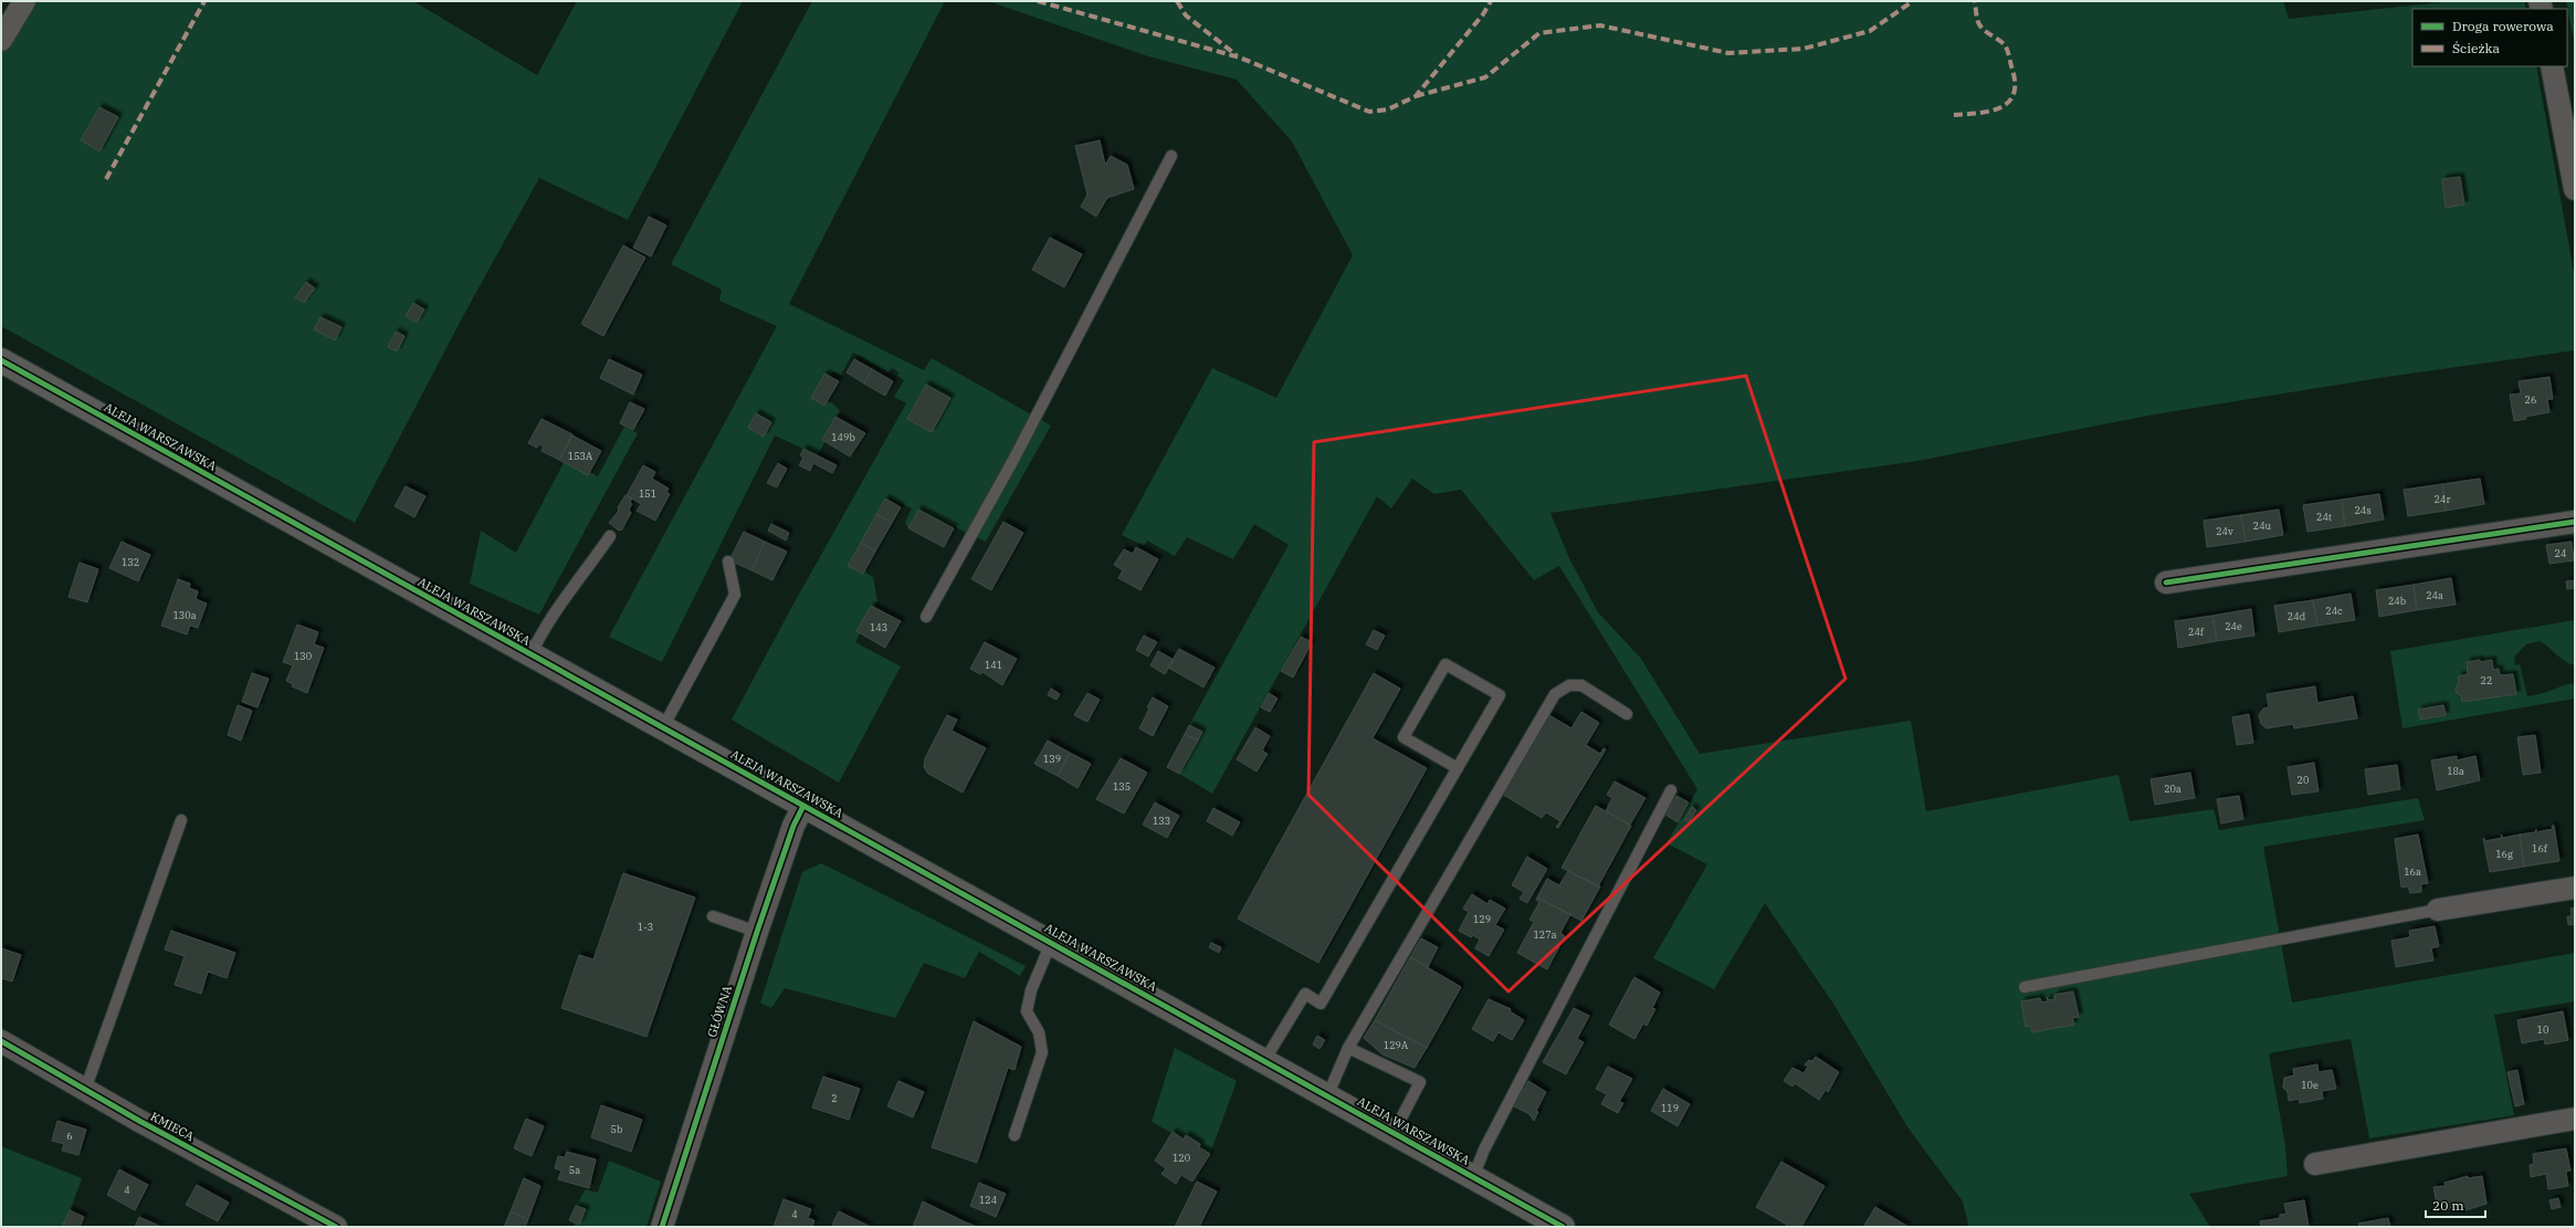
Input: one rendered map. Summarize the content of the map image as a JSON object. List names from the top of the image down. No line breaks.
{"streets":{"street":["ALEJA WARSZAWSKA","GŁÓWNA","KMIECA"]},"crossings":[["ALEJA WARSZAWSKA","GŁÓWNA"]],"house_numbers":["26","149b","153A","151","24r","24s","24t","24u","24v","24","132","24a","24b","24c","130a","24d","24e","143","24f","130","141","22","139","18a","20","135","20a","133","16f","16g","16a","129","1-3","127a","10","129A","10e","2","119","5b","6","120","5a","4","124","4"],"legend":["Droga rowerowa","Ścieżka"],"scale_bar":"20 m"}
